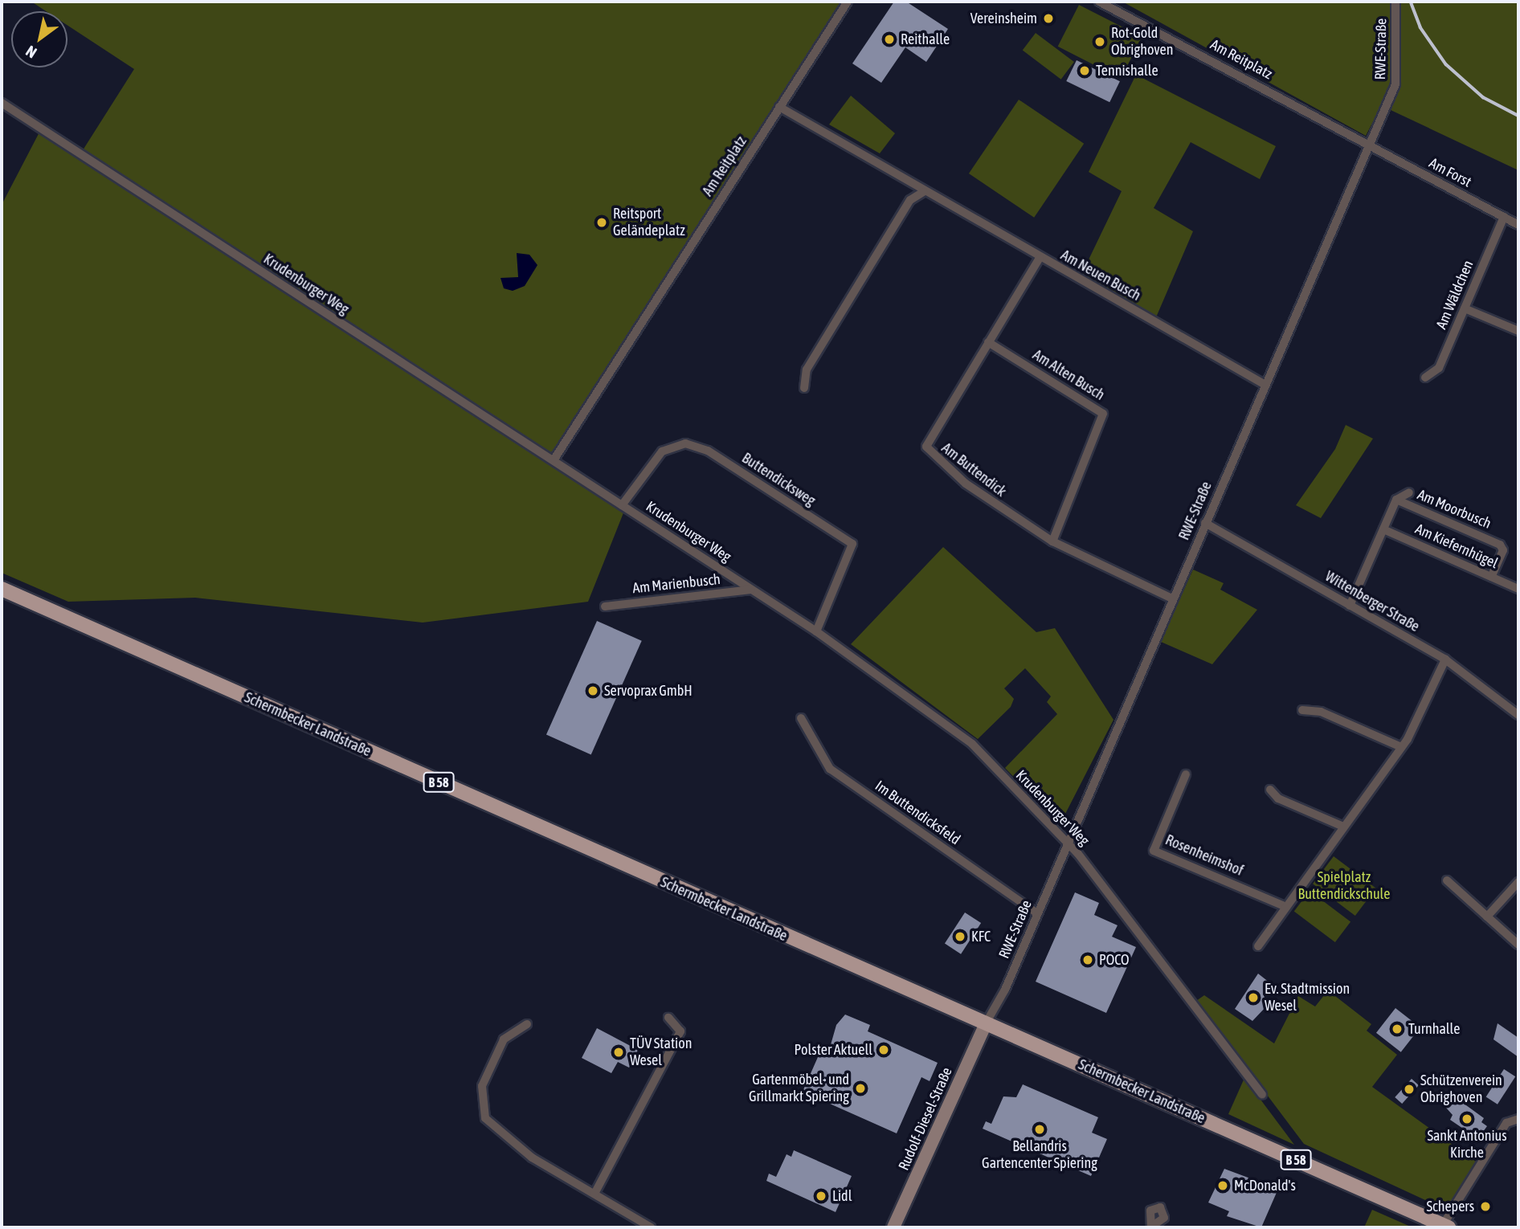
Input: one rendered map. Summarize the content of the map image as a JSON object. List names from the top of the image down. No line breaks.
{"streets":{"main road":["Schermbecker Landstraße","B 58"],"street":["RWE-Straße","Am Reitplatz","Am Forst","Am Neuen Busch","Krudenburger Weg","Am Wäldchen","Am Alten Busch","Am Buttendick","Buttendicksweg","Am Moorbusch","Am Kiefernhügel","Am Marienbusch","Wittenberger Straße","Im Buttendicksfeld","Rosenheimshof","Rudolf-Diesel-Straße"]},"crossings":[["RWE-Straße","Am Reitplatz"],["RWE-Straße","Am Forst"],["RWE-Straße","Am Neuen Busch"],["RWE-Straße","Krudenburger Weg"],["RWE-Straße","Am Buttendick"],["RWE-Straße","Wittenberger Straße"],["RWE-Straße","Schermbecker Landstraße"],["RWE-Straße","Im Buttendicksfeld"],["RWE-Straße","Rudolf-Diesel-Straße"],["Am Reitplatz","Am Forst"],["Am Reitplatz","Am Neuen Busch"],["Am Reitplatz","Krudenburger Weg"],["Am Forst","Am Wäldchen"],["Am Neuen Busch","Am Buttendick"],["Krudenburger Weg","Buttendicksweg"],["Krudenburger Weg","Am Marienbusch"],["Am Alten Busch","Am Buttendick"],["Am Moorbusch","Am Kiefernhügel"],["Schermbecker Landstraße","Rudolf-Diesel-Straße"]],"parks":["Spielplatz Buttendickschule"],"places":["Vereinsheim","Reithalle","Rot-Gold Obrighoven","Tennishalle","Reitsport Geländeplatz","Servoprax GmbH","KFC","POCO","Ev. Stadtmission Wesel","Turnhalle","Polster Aktuell","TÜV Station Wesel","Gartenmöbel- und Grillmarkt Spiering","Schützenverein Obrighoven","Sankt Antonius Kirche","Bellandris Gartencenter Spiering","McDonald's","Lidl","Schepers"],"north":"bottom left"}
